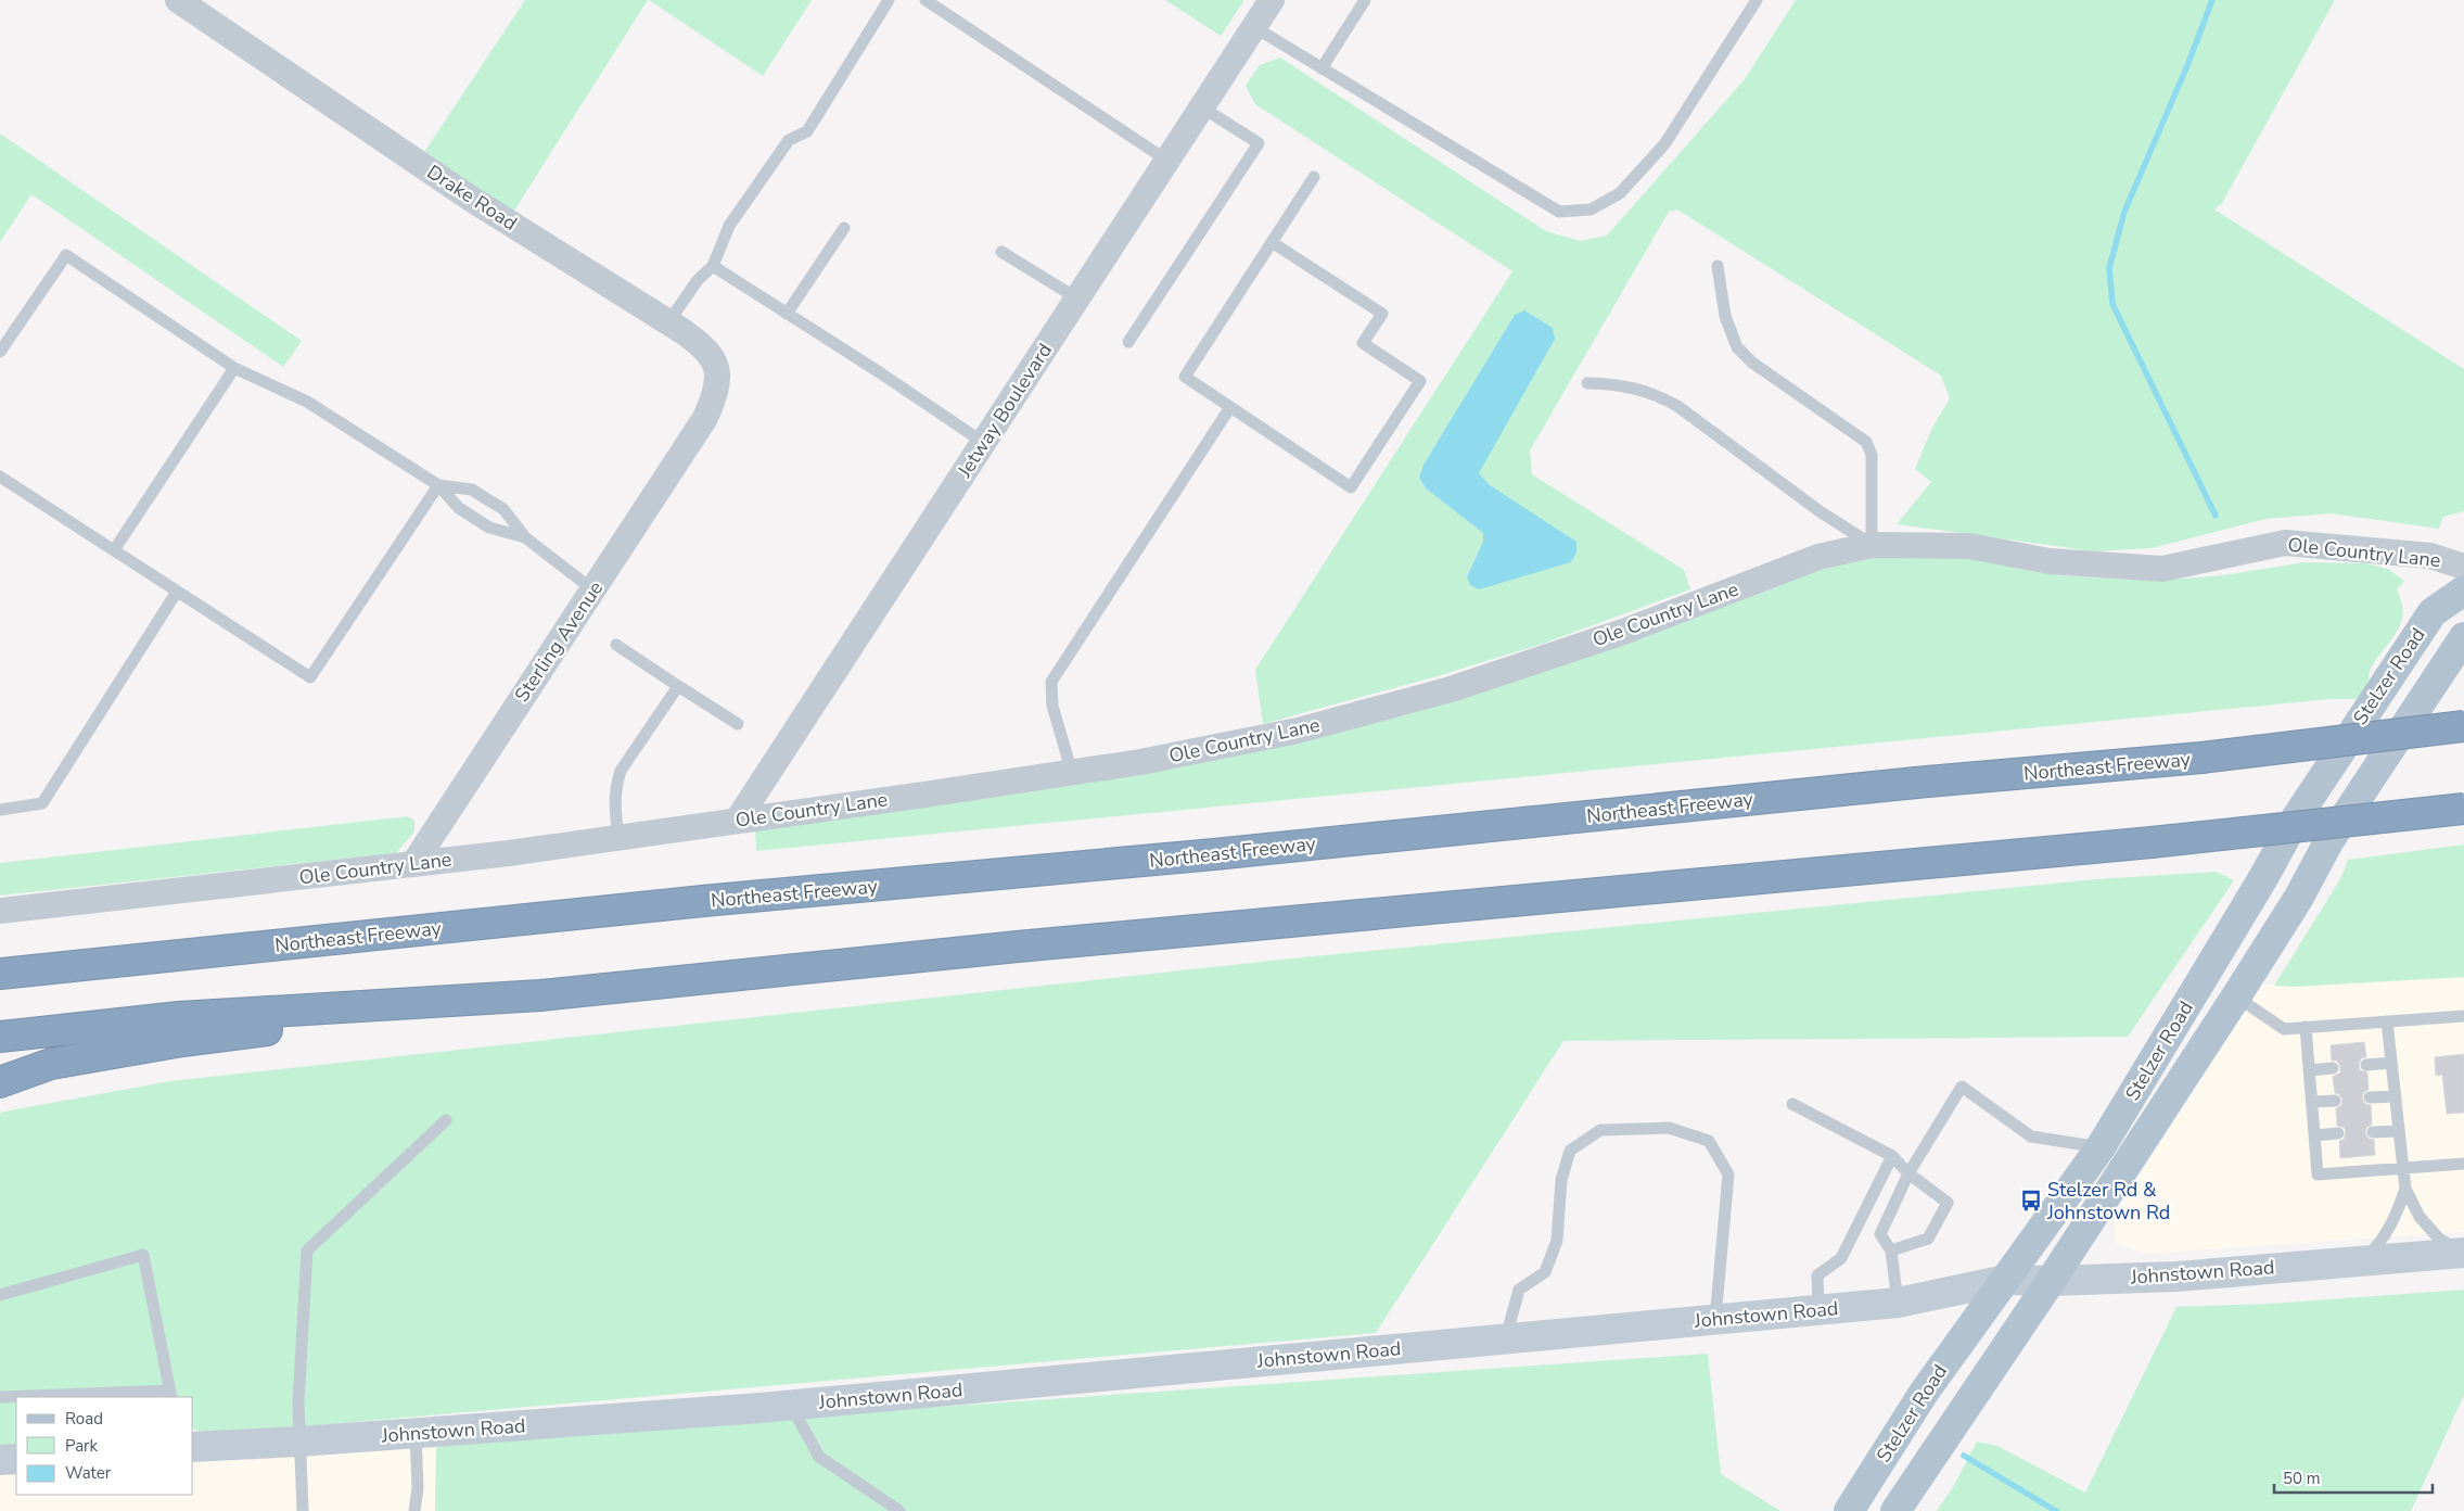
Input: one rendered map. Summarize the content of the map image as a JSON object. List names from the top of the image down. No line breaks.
{"streets":{"highway":["Northeast Freeway"],"main road":["Stelzer Road","Johnstown Road"],"street":["Drake Road","Jetway Boulevard","Ole Country Lane","Sterling Avenue"]},"crossings":[["Drake Road","Sterling Avenue"],["Jetway Boulevard","Ole Country Lane"],["Ole Country Lane","Sterling Avenue"],["Stelzer Road","Johnstown Road"]],"places":{"bus stop":["Stelzer Rd & Johnstown Rd"]},"legend":["Road","Park","Water"],"scale_bar":"50 m"}
